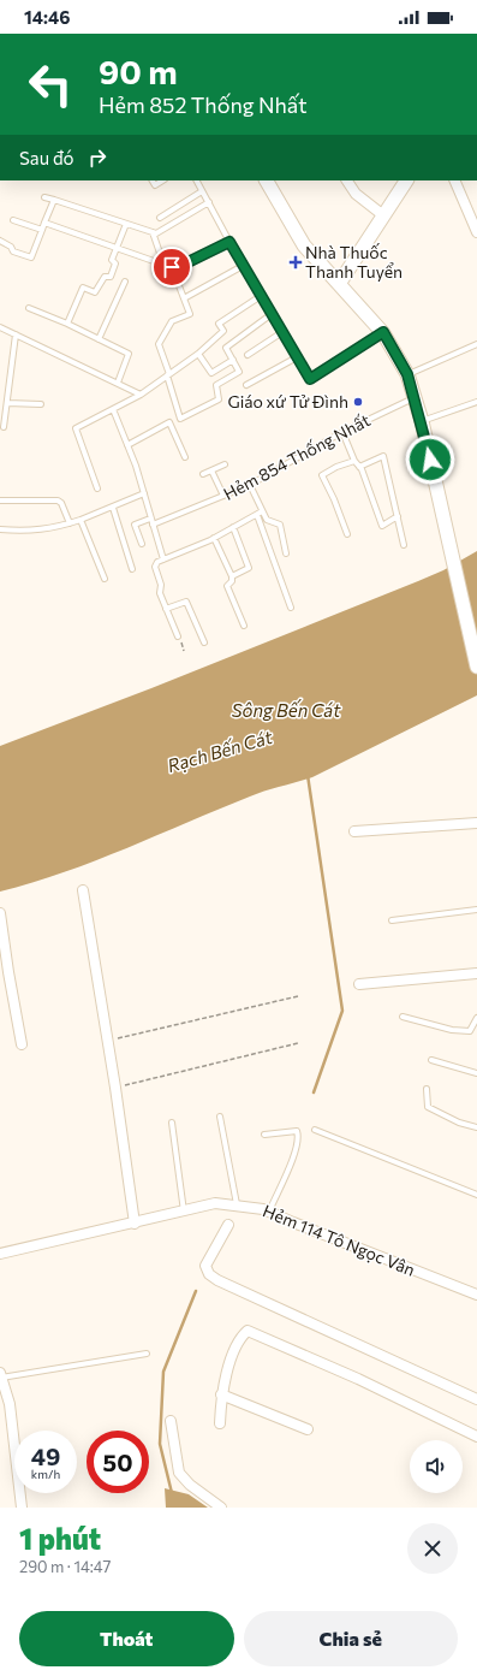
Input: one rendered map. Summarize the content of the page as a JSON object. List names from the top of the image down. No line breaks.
{"streets":{"street":["Hẻm 114 Tô Ngọc Vân"],"lane":["Hẻm 854 Thống Nhất"]},"water":["Sông Bến Cát","Rạch Bến Cát"],"places":{"health":["Nhà Thuốc Thanh Tuyển"],"other":["Giáo xứ Tử Đình"]},"page":{"status":"14:46","turn":["90 m","Hẻm 852 Thống Nhất"],"then":"Sau đó","speed":"49 km/h","limit":"50","heading":["1 phút","290 m · 14:47"],"buttons":["Thoát","Chia sẻ"]}}
